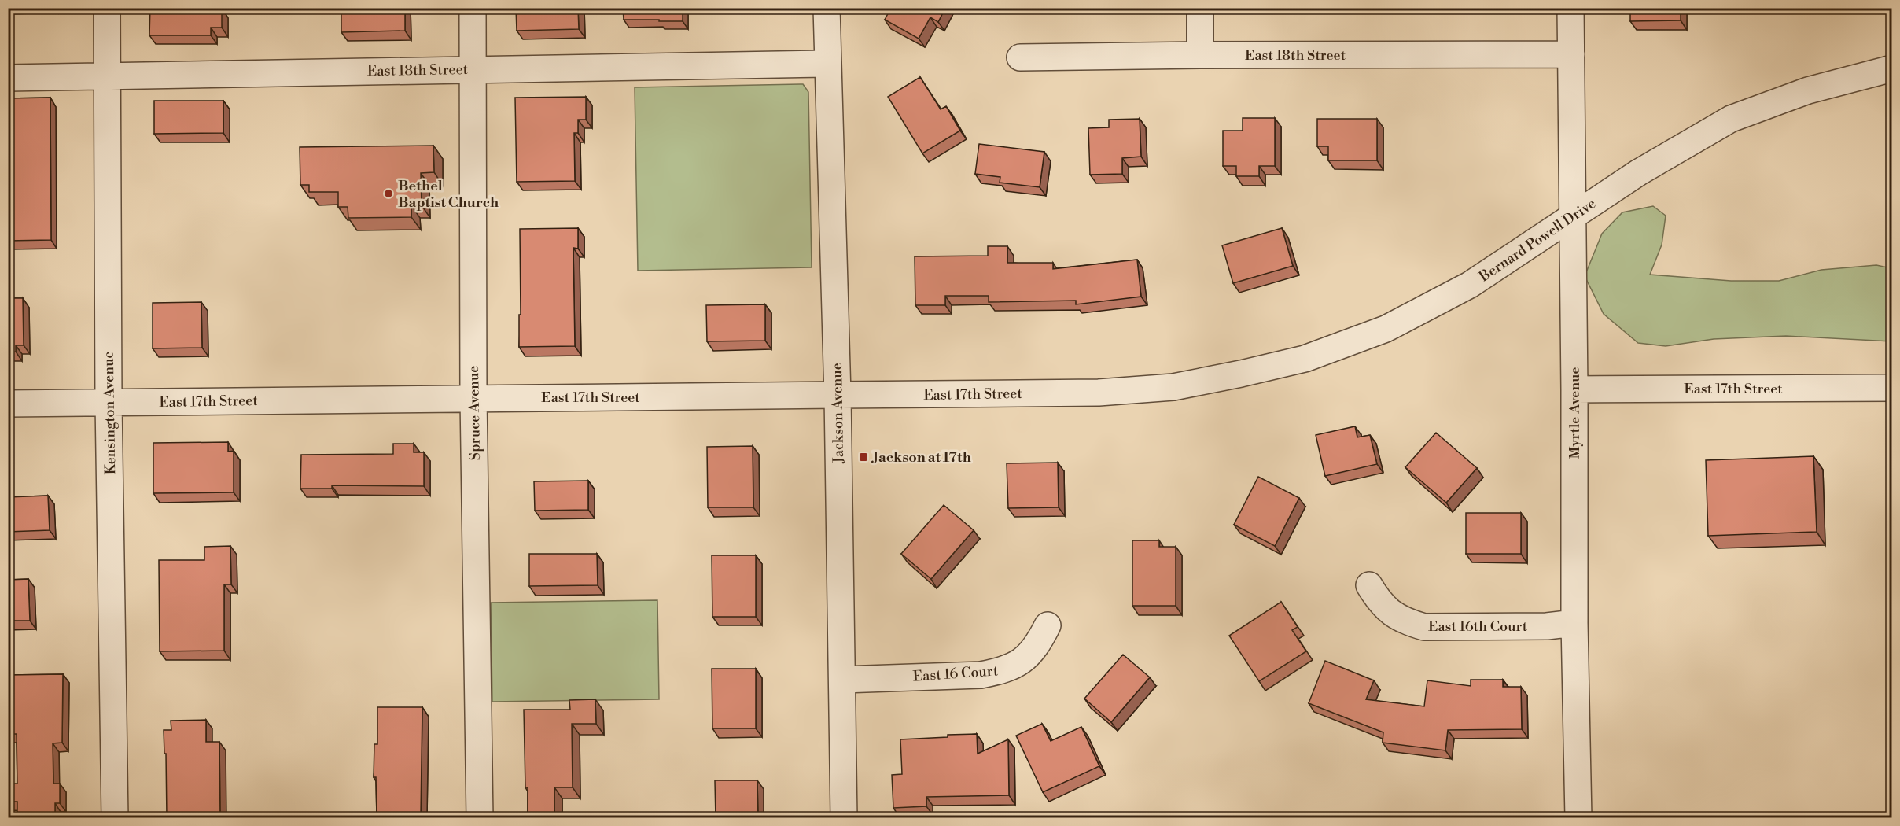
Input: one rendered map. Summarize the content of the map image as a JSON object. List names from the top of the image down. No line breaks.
{"streets":{"street":["East 18th Street","Bernard Powell Drive","East 17th Street","Kensington Avenue","Spruce Avenue","Jackson Avenue","Myrtle Avenue","East 16th Court","East 16 Court"]},"crossings":[["East 18th Street","Kensington Avenue"],["East 18th Street","Spruce Avenue"],["East 18th Street","Jackson Avenue"],["East 18th Street","Myrtle Avenue"],["Bernard Powell Drive","East 17th Street"],["Bernard Powell Drive","Myrtle Avenue"],["East 17th Street","Kensington Avenue"],["East 17th Street","Spruce Avenue"],["East 17th Street","Jackson Avenue"],["East 17th Street","Myrtle Avenue"],["Jackson Avenue","East 16 Court"],["Myrtle Avenue","East 16th Court"]],"places":{"other":["Bethel Baptist Church"],"transit":["Jackson at 17th"]}}
